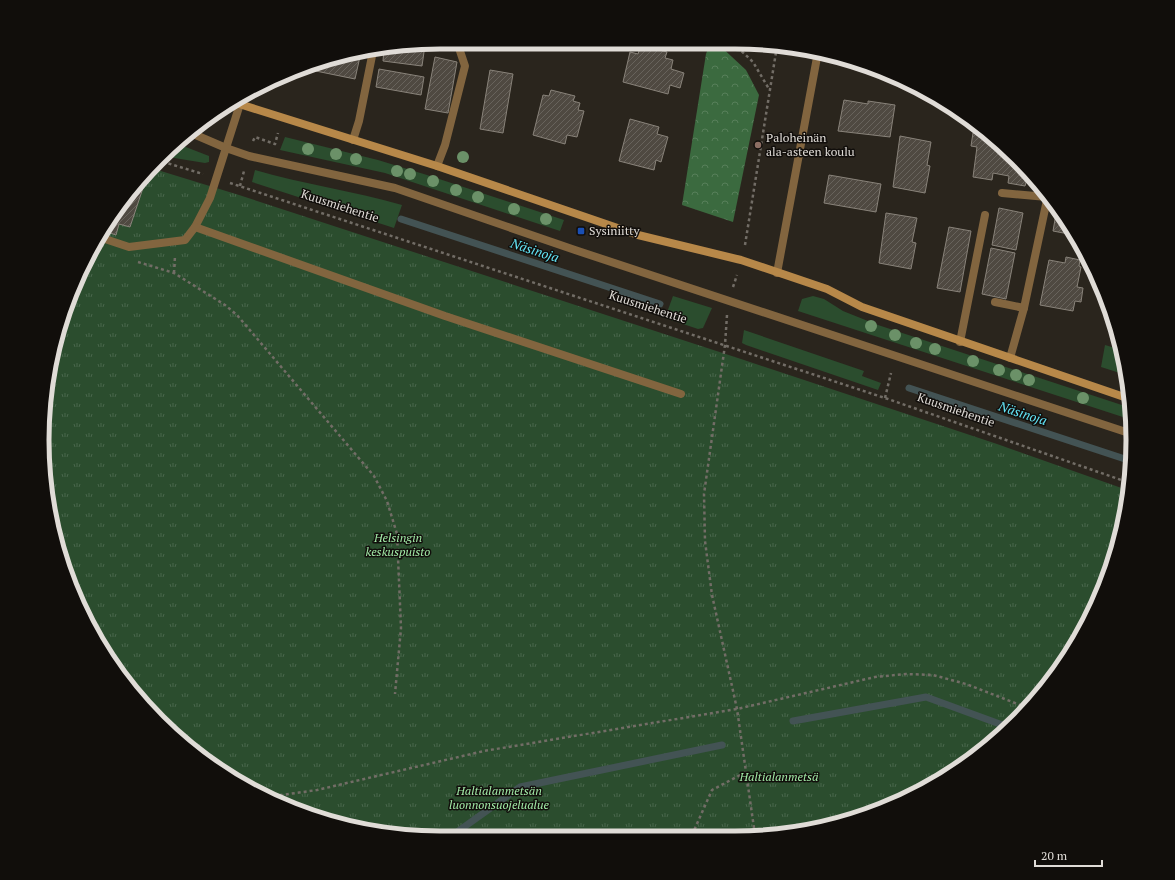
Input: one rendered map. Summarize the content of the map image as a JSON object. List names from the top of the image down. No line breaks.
{"streets":{"path":["Kuusmiehentie"]},"water":["Näsinoja"],"parks":["Helsingin keskuspuisto","Haltialanmetsä","Haltialanmetsän luonnonsuojelualue"],"places":{"other":["Paloheinän ala-asteen koulu"],"transit":["Sysiniitty"]},"scale_bar":"20 m"}
